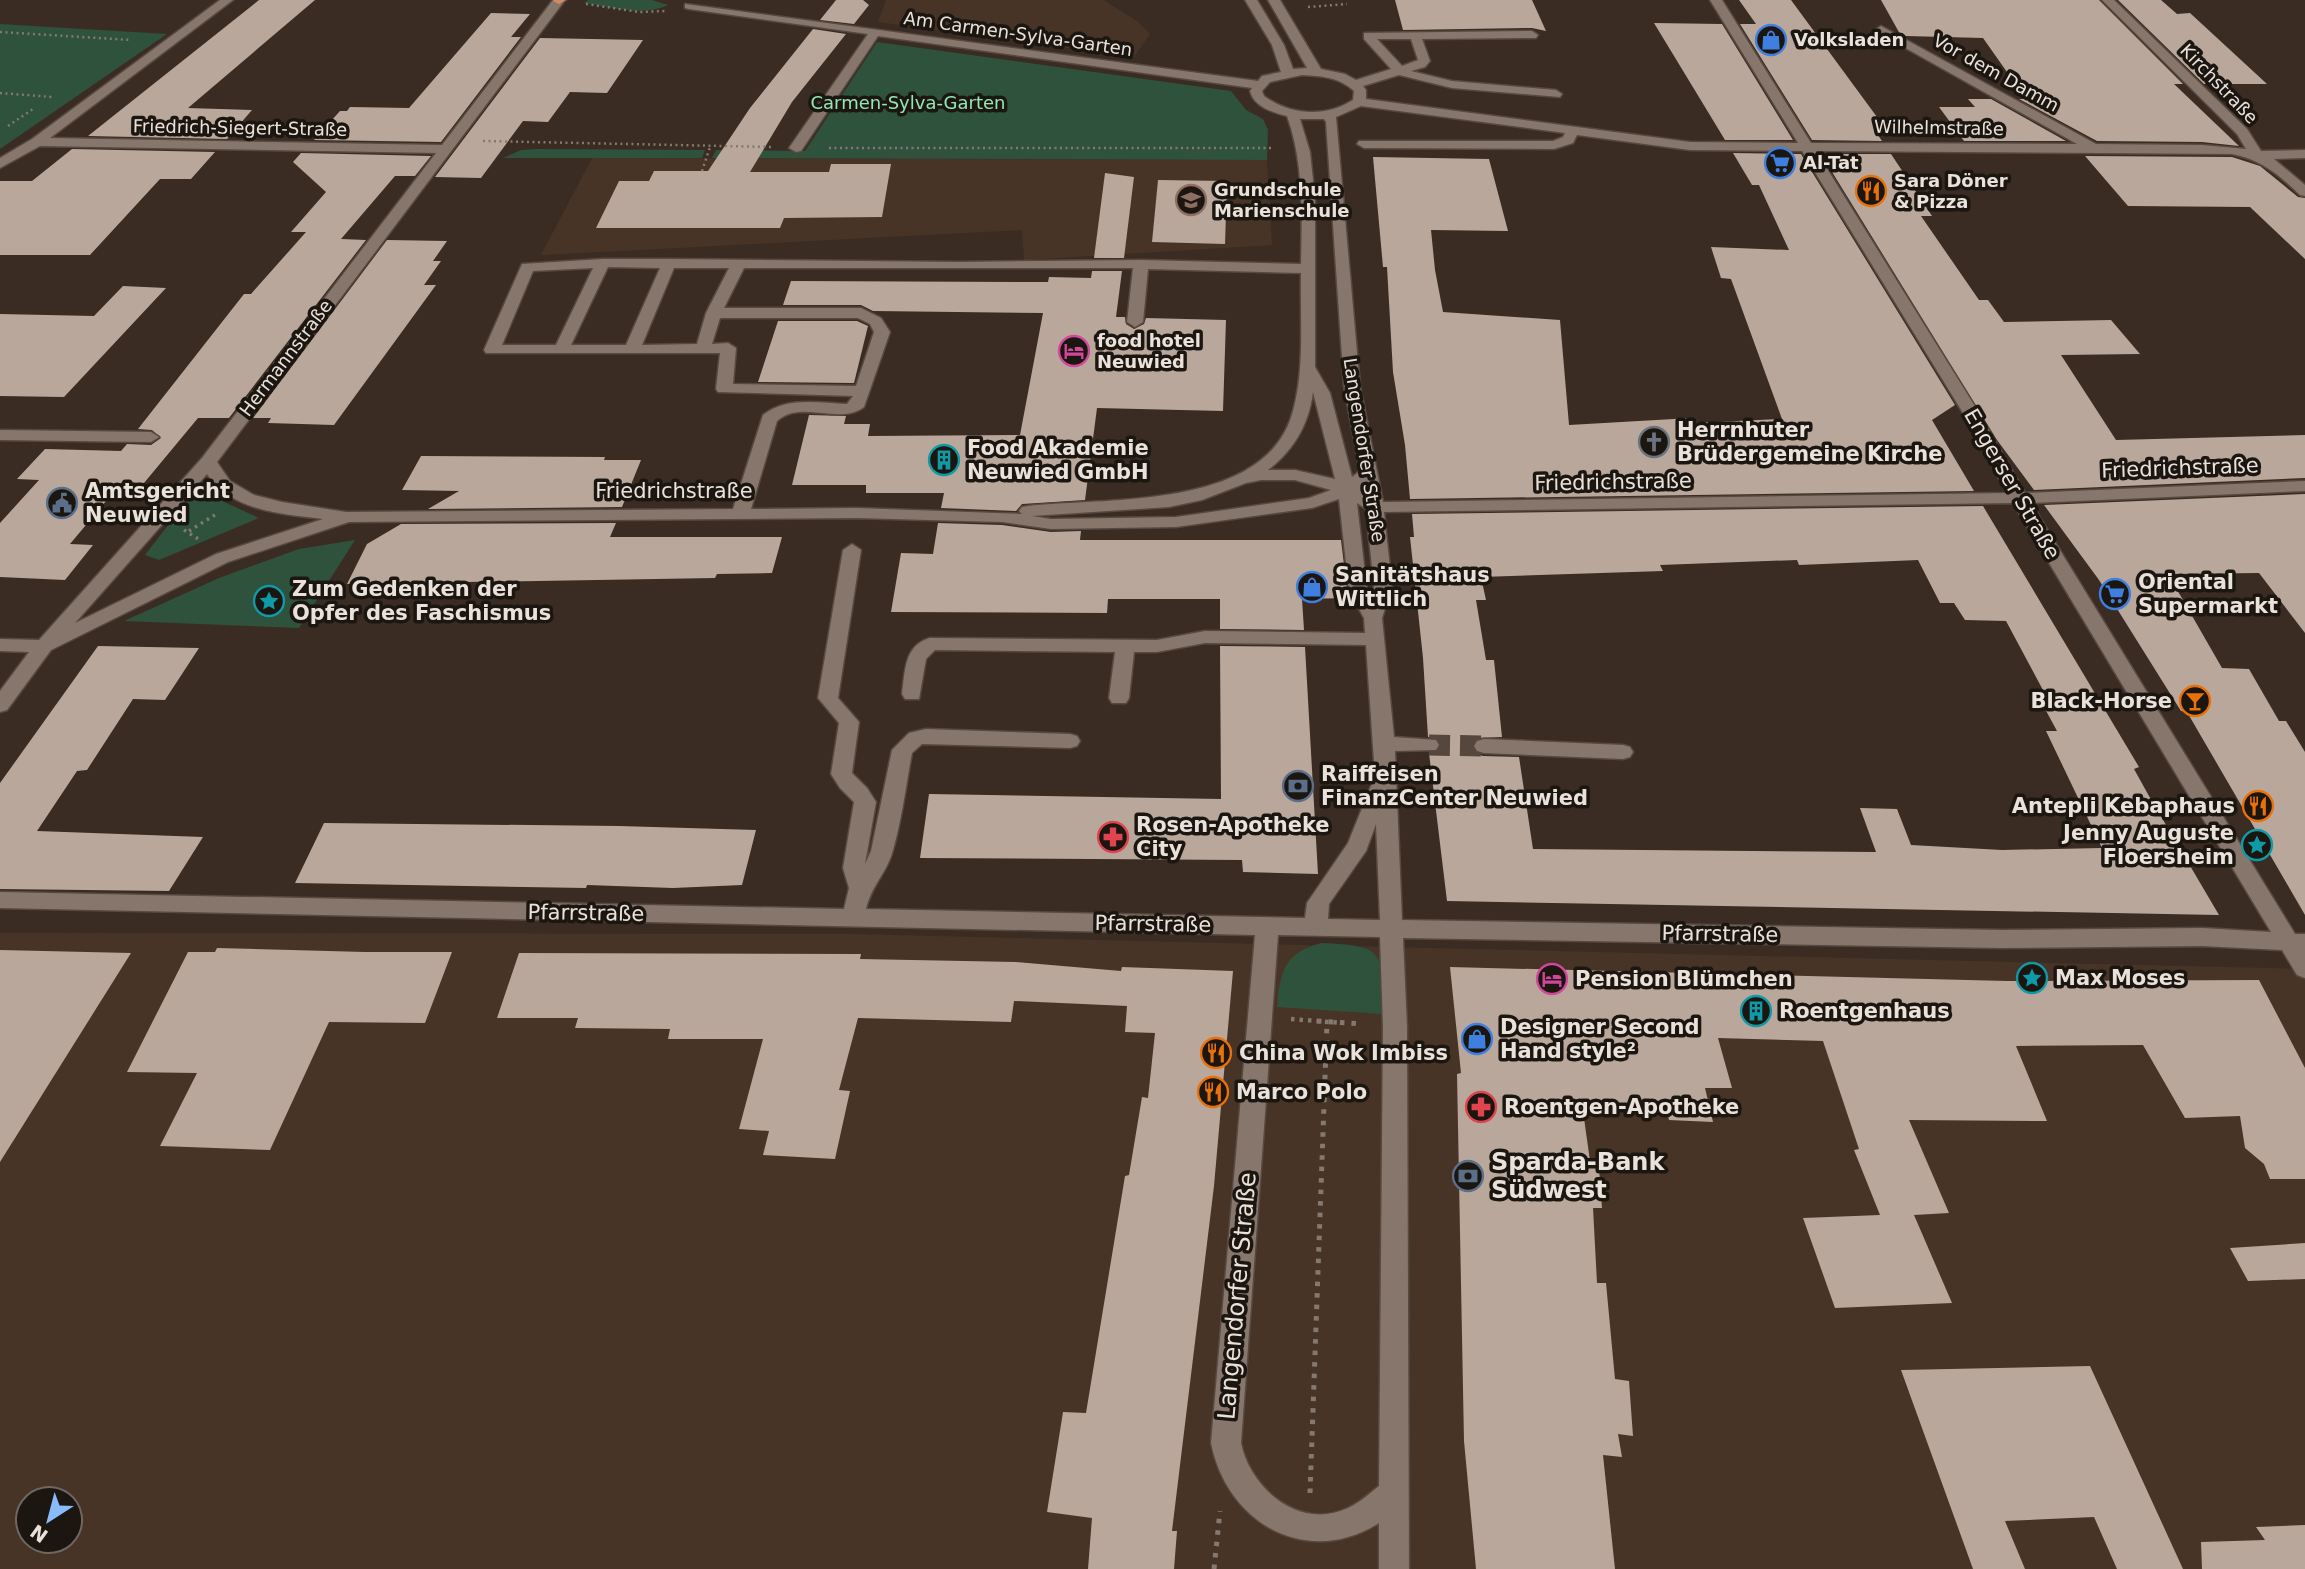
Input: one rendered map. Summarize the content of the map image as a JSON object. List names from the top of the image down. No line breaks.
{"streets":{"street":["Am Carmen-Sylva-Garten","Vor dem Damm","Kirchstraße","Friedrich-Siegert-Straße","Wilhelmstraße","Hermannstraße","Langendorfer Straße","Friedrichstraße","Engerser Straße","Pfarrstraße"]},"crossings":[["Vor dem Damm","Wilhelmstraße"],["Kirchstraße","Wilhelmstraße"],["Friedrich-Siegert-Straße","Hermannstraße"],["Wilhelmstraße","Engerser Straße"],["Hermannstraße","Friedrichstraße"],["Langendorfer Straße","Friedrichstraße"],["Langendorfer Straße","Pfarrstraße"],["Friedrichstraße","Engerser Straße"],["Engerser Straße","Pfarrstraße"]],"parks":["Carmen-Sylva-Garten"],"places":{"shop":["Volksladen","Sanitätshaus Wittlich","Designer Second Hand style²"],"supermarket":["Al-Tat","Oriental Supermarkt"],"restaurant":["Sara Döner & Pizza","Antepli Kebaphaus","China Wok Imbiss","Marco Polo"],"school or university":["Grundschule Marienschule"],"hotel":["food hotel Neuwied","Pension Blümchen"],"church":["Herrnhuter Brüdergemeine Kirche"],"building":["Food Akademie Neuwied GmbH","Roentgenhaus"],"public building":["Amtsgericht Neuwied"],"place":["Zum Gedenken der Opfer des Faschismus","Jenny Auguste Floersheim","Max Moses"],"bar":["Black-Horse"],"bank":["Raiffeisen FinanzCenter Neuwied","Sparda-Bank Südwest"],"pharmacy":["Rosen-Apotheke City","Roentgen-Apotheke"]},"north":"bottom left"}
